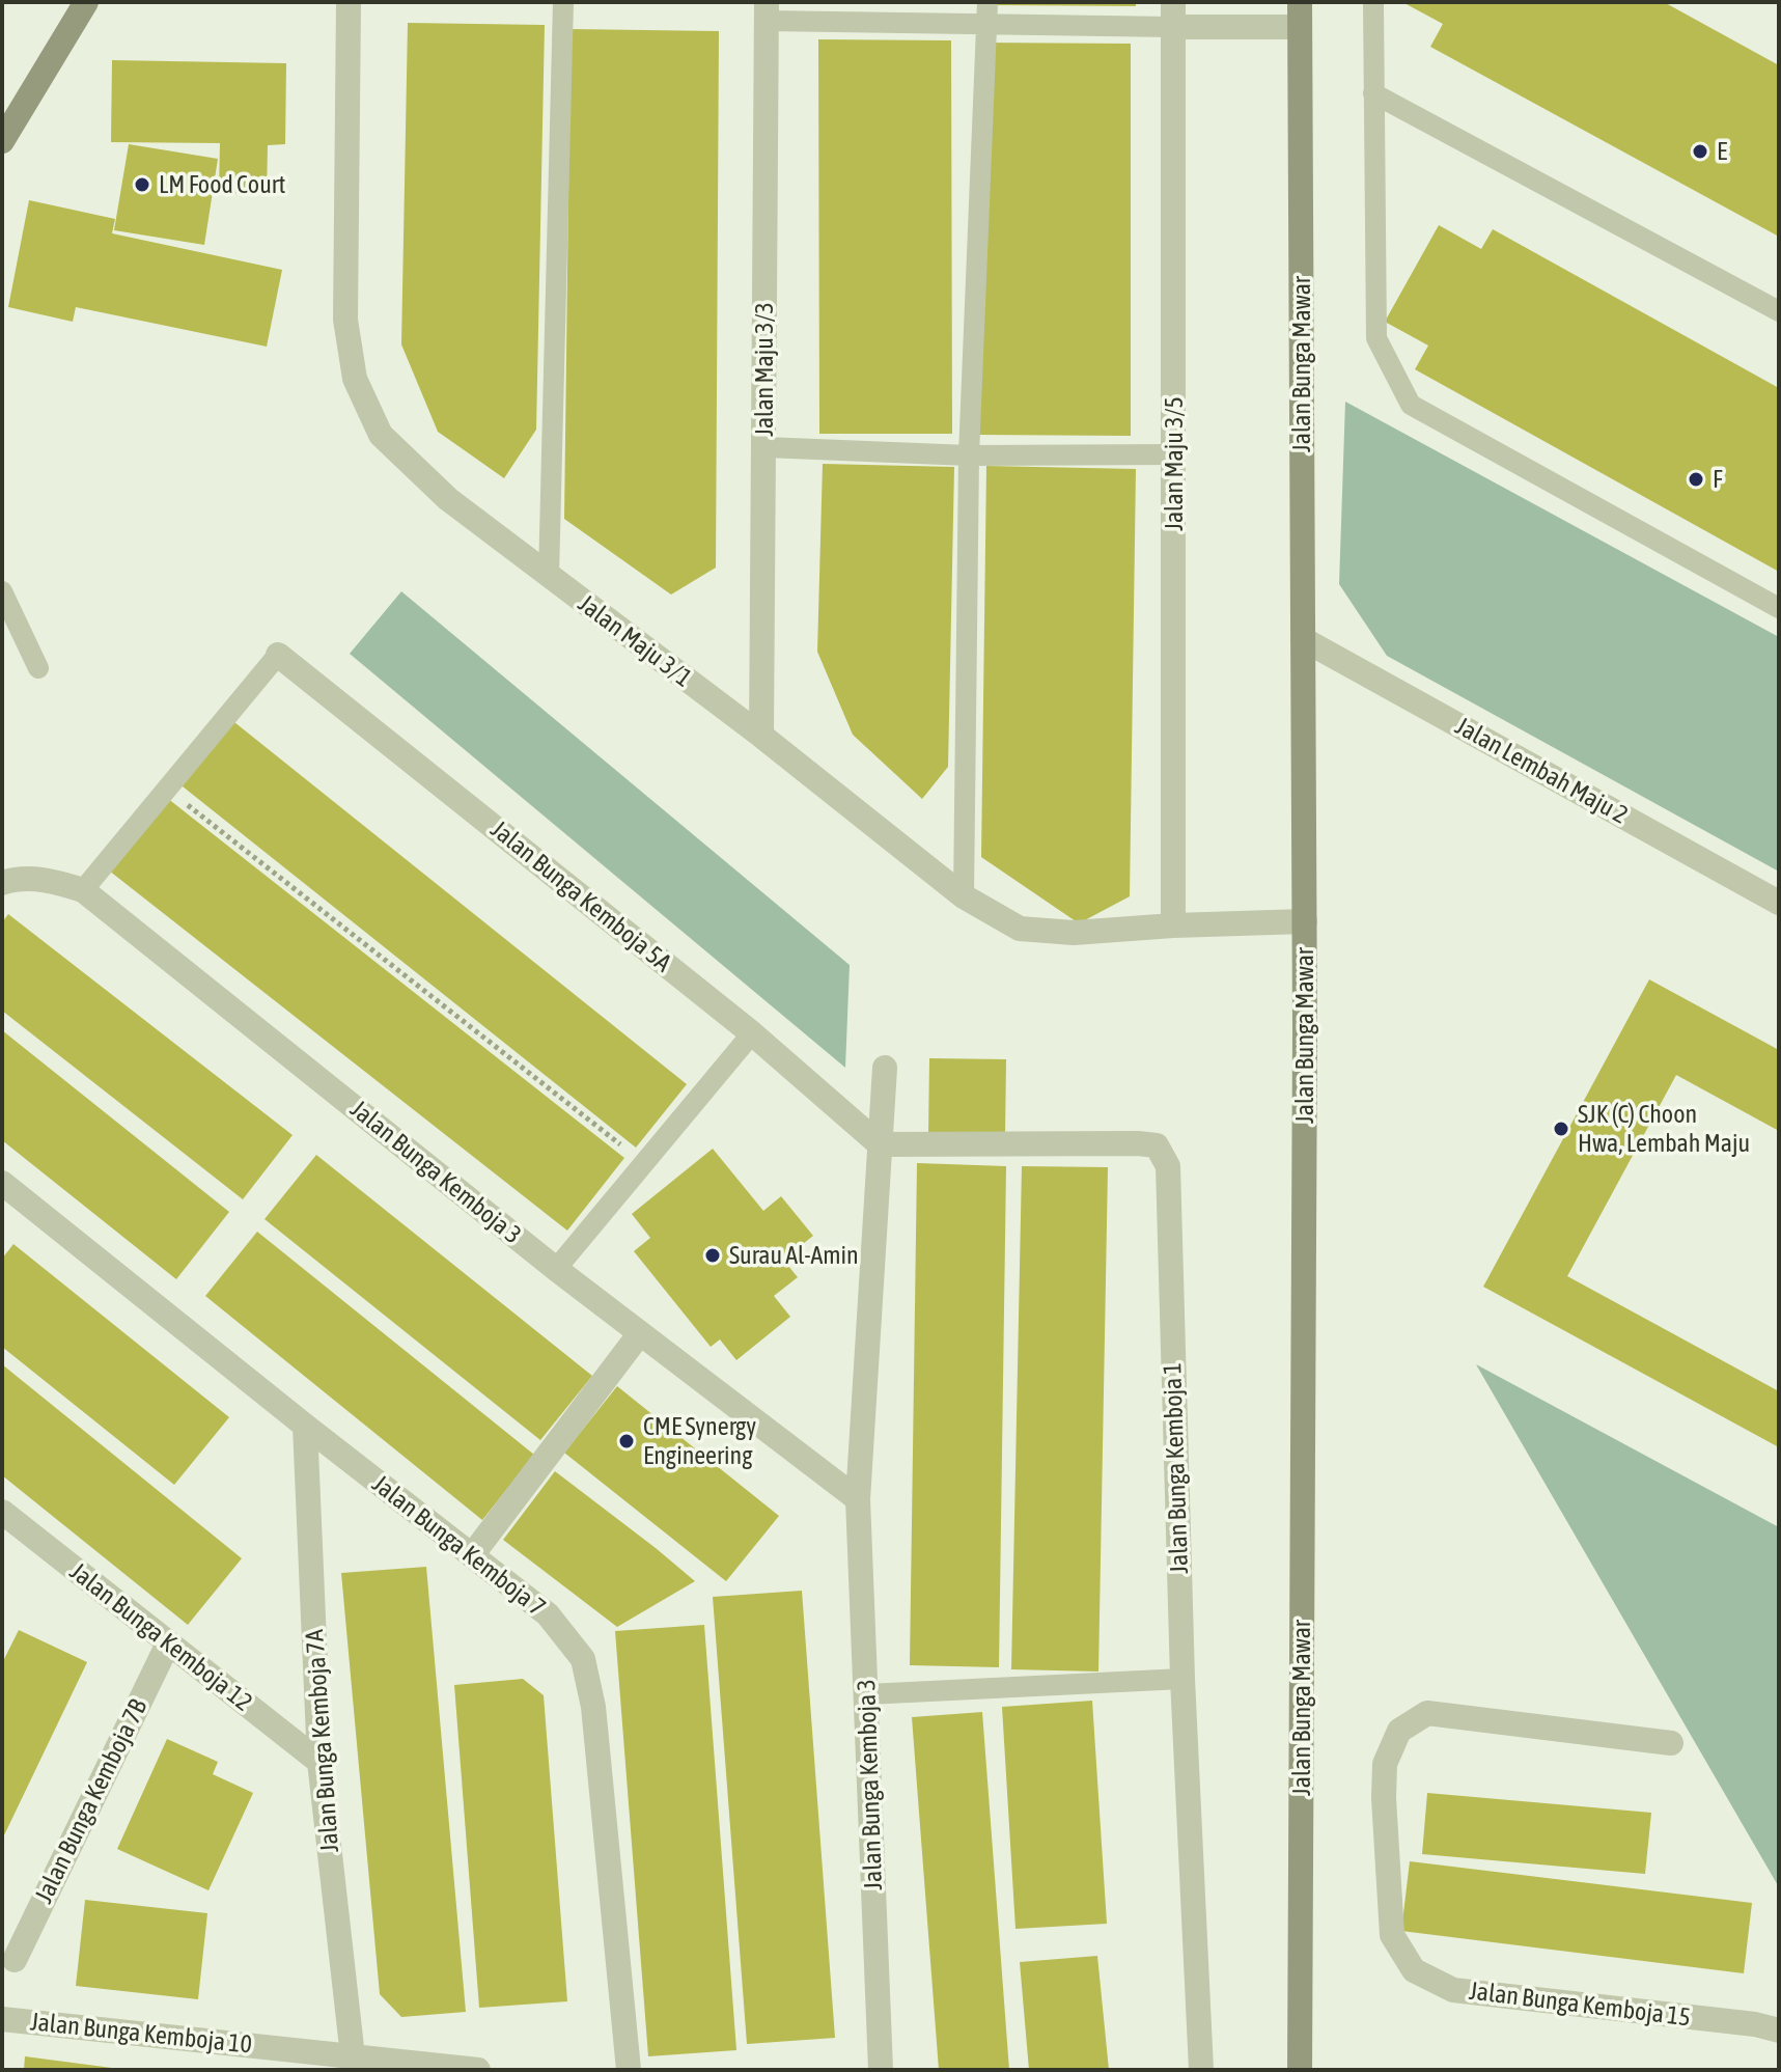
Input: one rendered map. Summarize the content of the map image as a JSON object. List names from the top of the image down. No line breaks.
{"streets":{"street":["Jalan Bunga Mawar","Jalan Maju 3/3","Jalan Maju 3/5","Jalan Maju 3/1","Jalan Lembah Maju 2","Jalan Bunga Kemboja 5A","Jalan Bunga Kemboja 3","Jalan Bunga Kemboja 1","Jalan Bunga Kemboja 7","Jalan Bunga Kemboja 12","Jalan Bunga Kemboja 7A","Jalan Bunga Kemboja 7B","Jalan Bunga Kemboja 15","Jalan Bunga Kemboja 10"]},"crossings":[["Jalan Bunga Mawar","Jalan Maju 3/1"],["Jalan Bunga Mawar","Jalan Lembah Maju 2"],["Jalan Maju 3/3","Jalan Maju 3/1"],["Jalan Maju 3/5","Jalan Maju 3/1"],["Jalan Bunga Kemboja 5A","Jalan Bunga Kemboja 3"],["Jalan Bunga Kemboja 5A","Jalan Bunga Kemboja 1"],["Jalan Bunga Kemboja 3","Jalan Bunga Kemboja 1"],["Jalan Bunga Kemboja 7","Jalan Bunga Kemboja 7A"],["Jalan Bunga Kemboja 12","Jalan Bunga Kemboja 7A"],["Jalan Bunga Kemboja 12","Jalan Bunga Kemboja 7B"],["Jalan Bunga Kemboja 7A","Jalan Bunga Kemboja 10"]],"places":["E","LM Food Court","F","SJK (C) Choon Hwa, Lembah Maju","Surau Al-Amin","CME Synergy Engineering"]}
